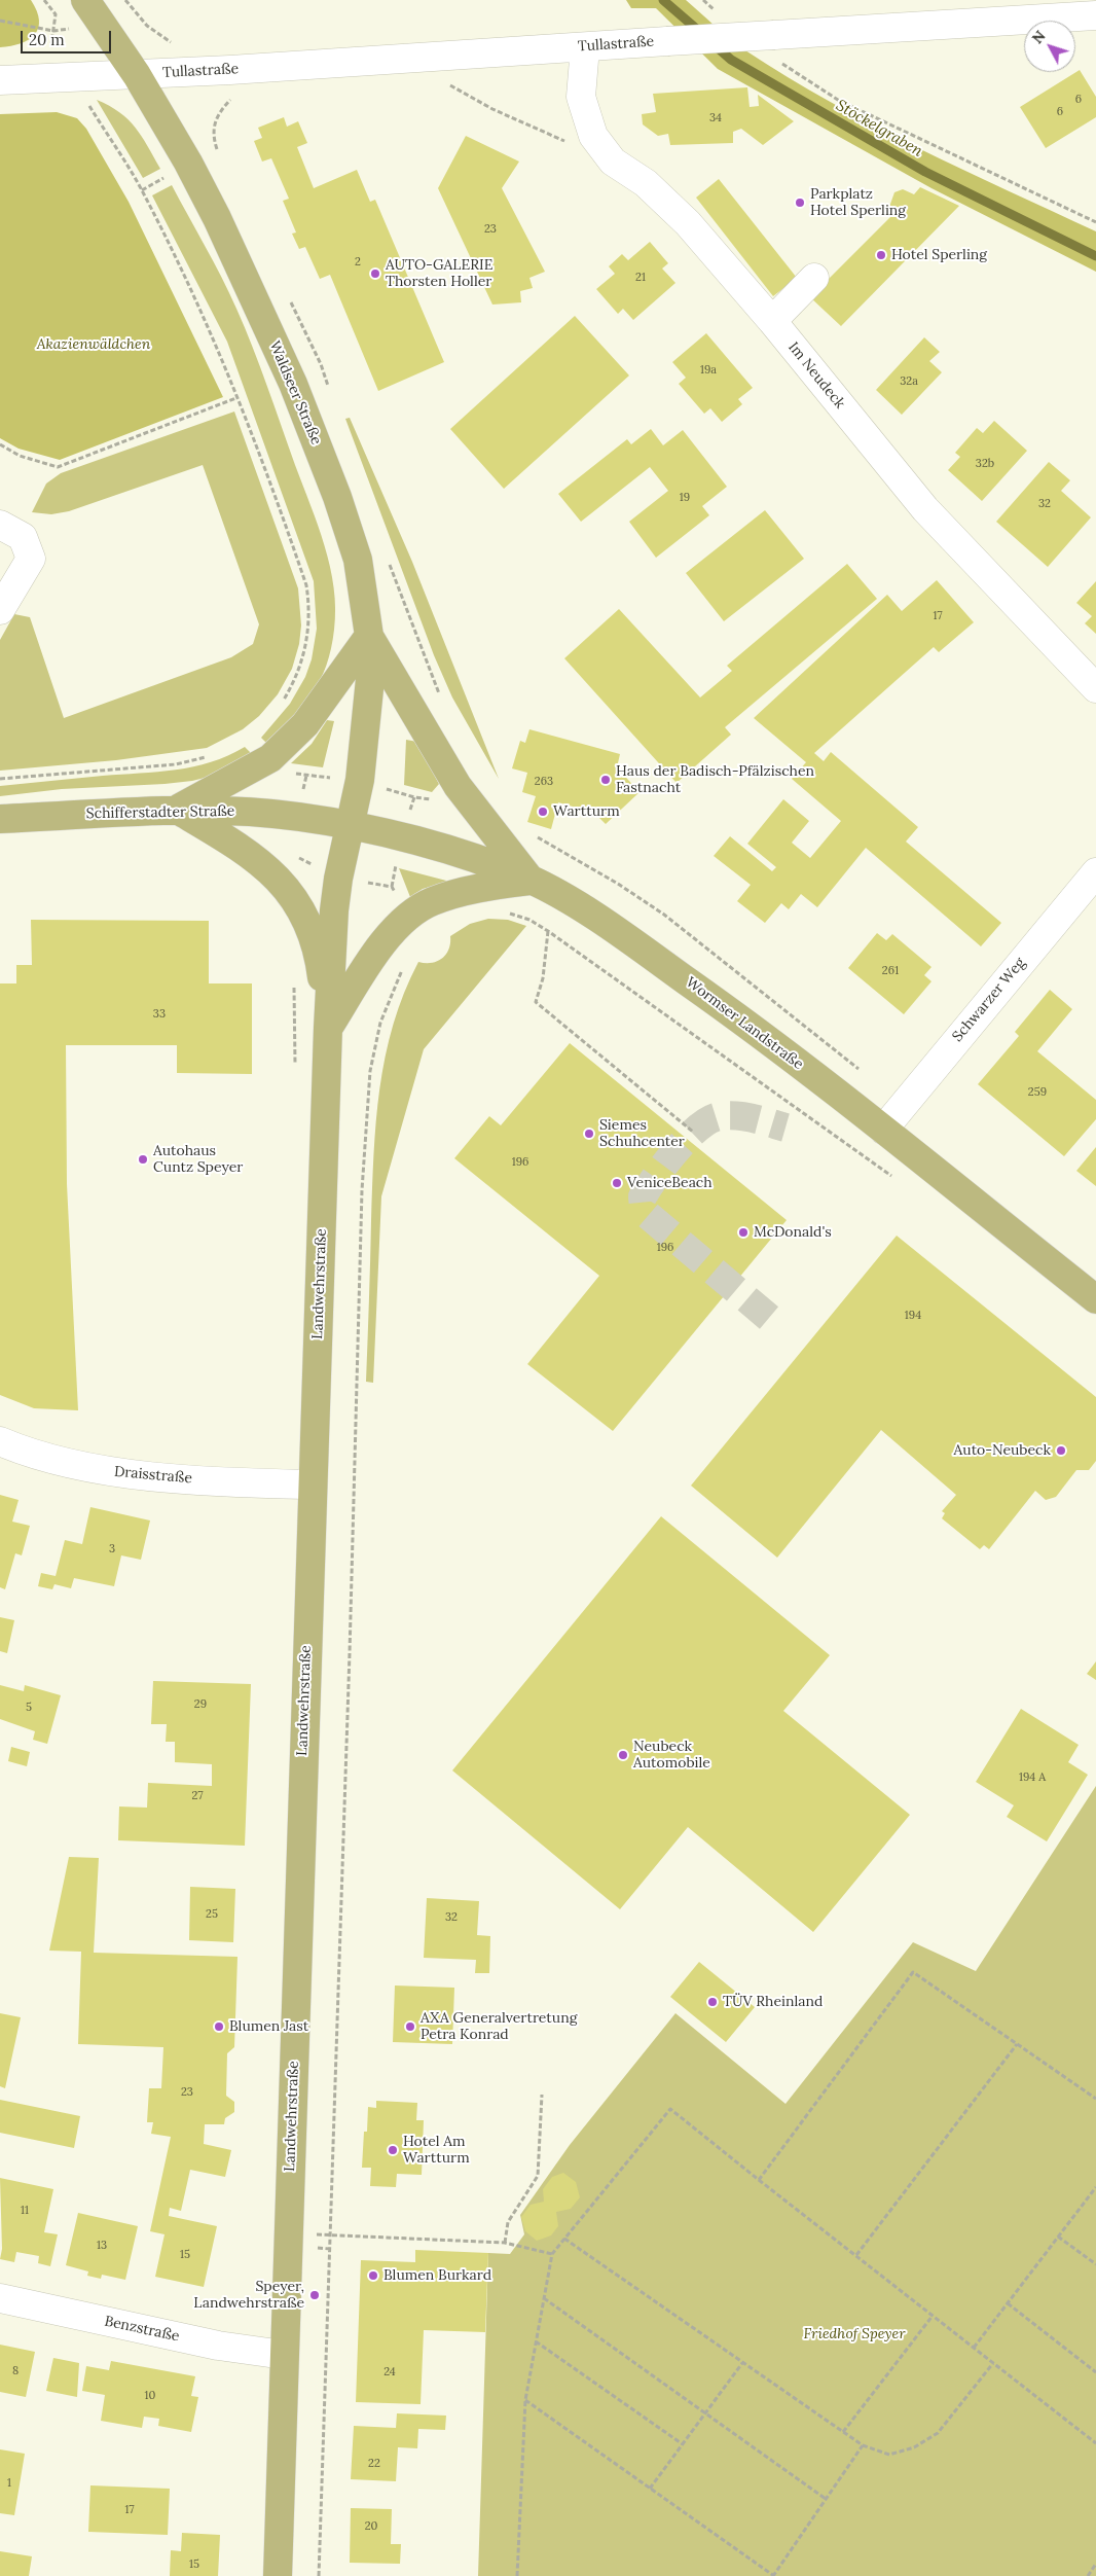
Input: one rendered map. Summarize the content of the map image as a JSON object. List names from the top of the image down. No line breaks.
{"streets":{"main road":["Waldseer Straße","Schifferstadter Straße","Wormser Landstraße","Landwehrstraße"],"street":["Tullastraße","Im Neudeck","Schwarzer Weg","Draisstraße","Benzstraße"]},"crossings":[["Tullastraße","Im Neudeck"],["Tullastraße","Waldseer Straße"],["Waldseer Straße","Schifferstadter Straße"],["Waldseer Straße","Wormser Landstraße"],["Waldseer Straße","Landwehrstraße"],["Schifferstadter Straße","Wormser Landstraße"],["Schifferstadter Straße","Landwehrstraße"],["Schwarzer Weg","Wormser Landstraße"],["Wormser Landstraße","Landwehrstraße"],["Landwehrstraße","Draisstraße"],["Landwehrstraße","Benzstraße"]],"water":["Stöckelgraben"],"parks":["Akazienwäldchen","Friedhof Speyer"],"places":["Parkplatz Hotel Sperling","Hotel Sperling","AUTO-GALERIE Thorsten Holler","Haus der Badisch-Pfälzischen Fastnacht","Wartturm","Siemes Schuhcenter","Autohaus Cuntz Speyer","VeniceBeach","McDonald's","Auto-Neubeck","Neubeck Automobile","TÜV Rheinland","Blumen Jast","AXA Generalvertretung Petra Konrad","Hotel Am Wartturm","Blumen Burkard","Speyer, Landwehrstraße"],"house_numbers":["6","6","34","23","2","21","19a","32a","32b","19","32","17","263","261","33","259","196","196","194","3","29","5","194 A","27","25","32","23","11","13","15","8","24","10","22","1","17","20","15"],"scale_bar":"20 m","north":"top left"}
